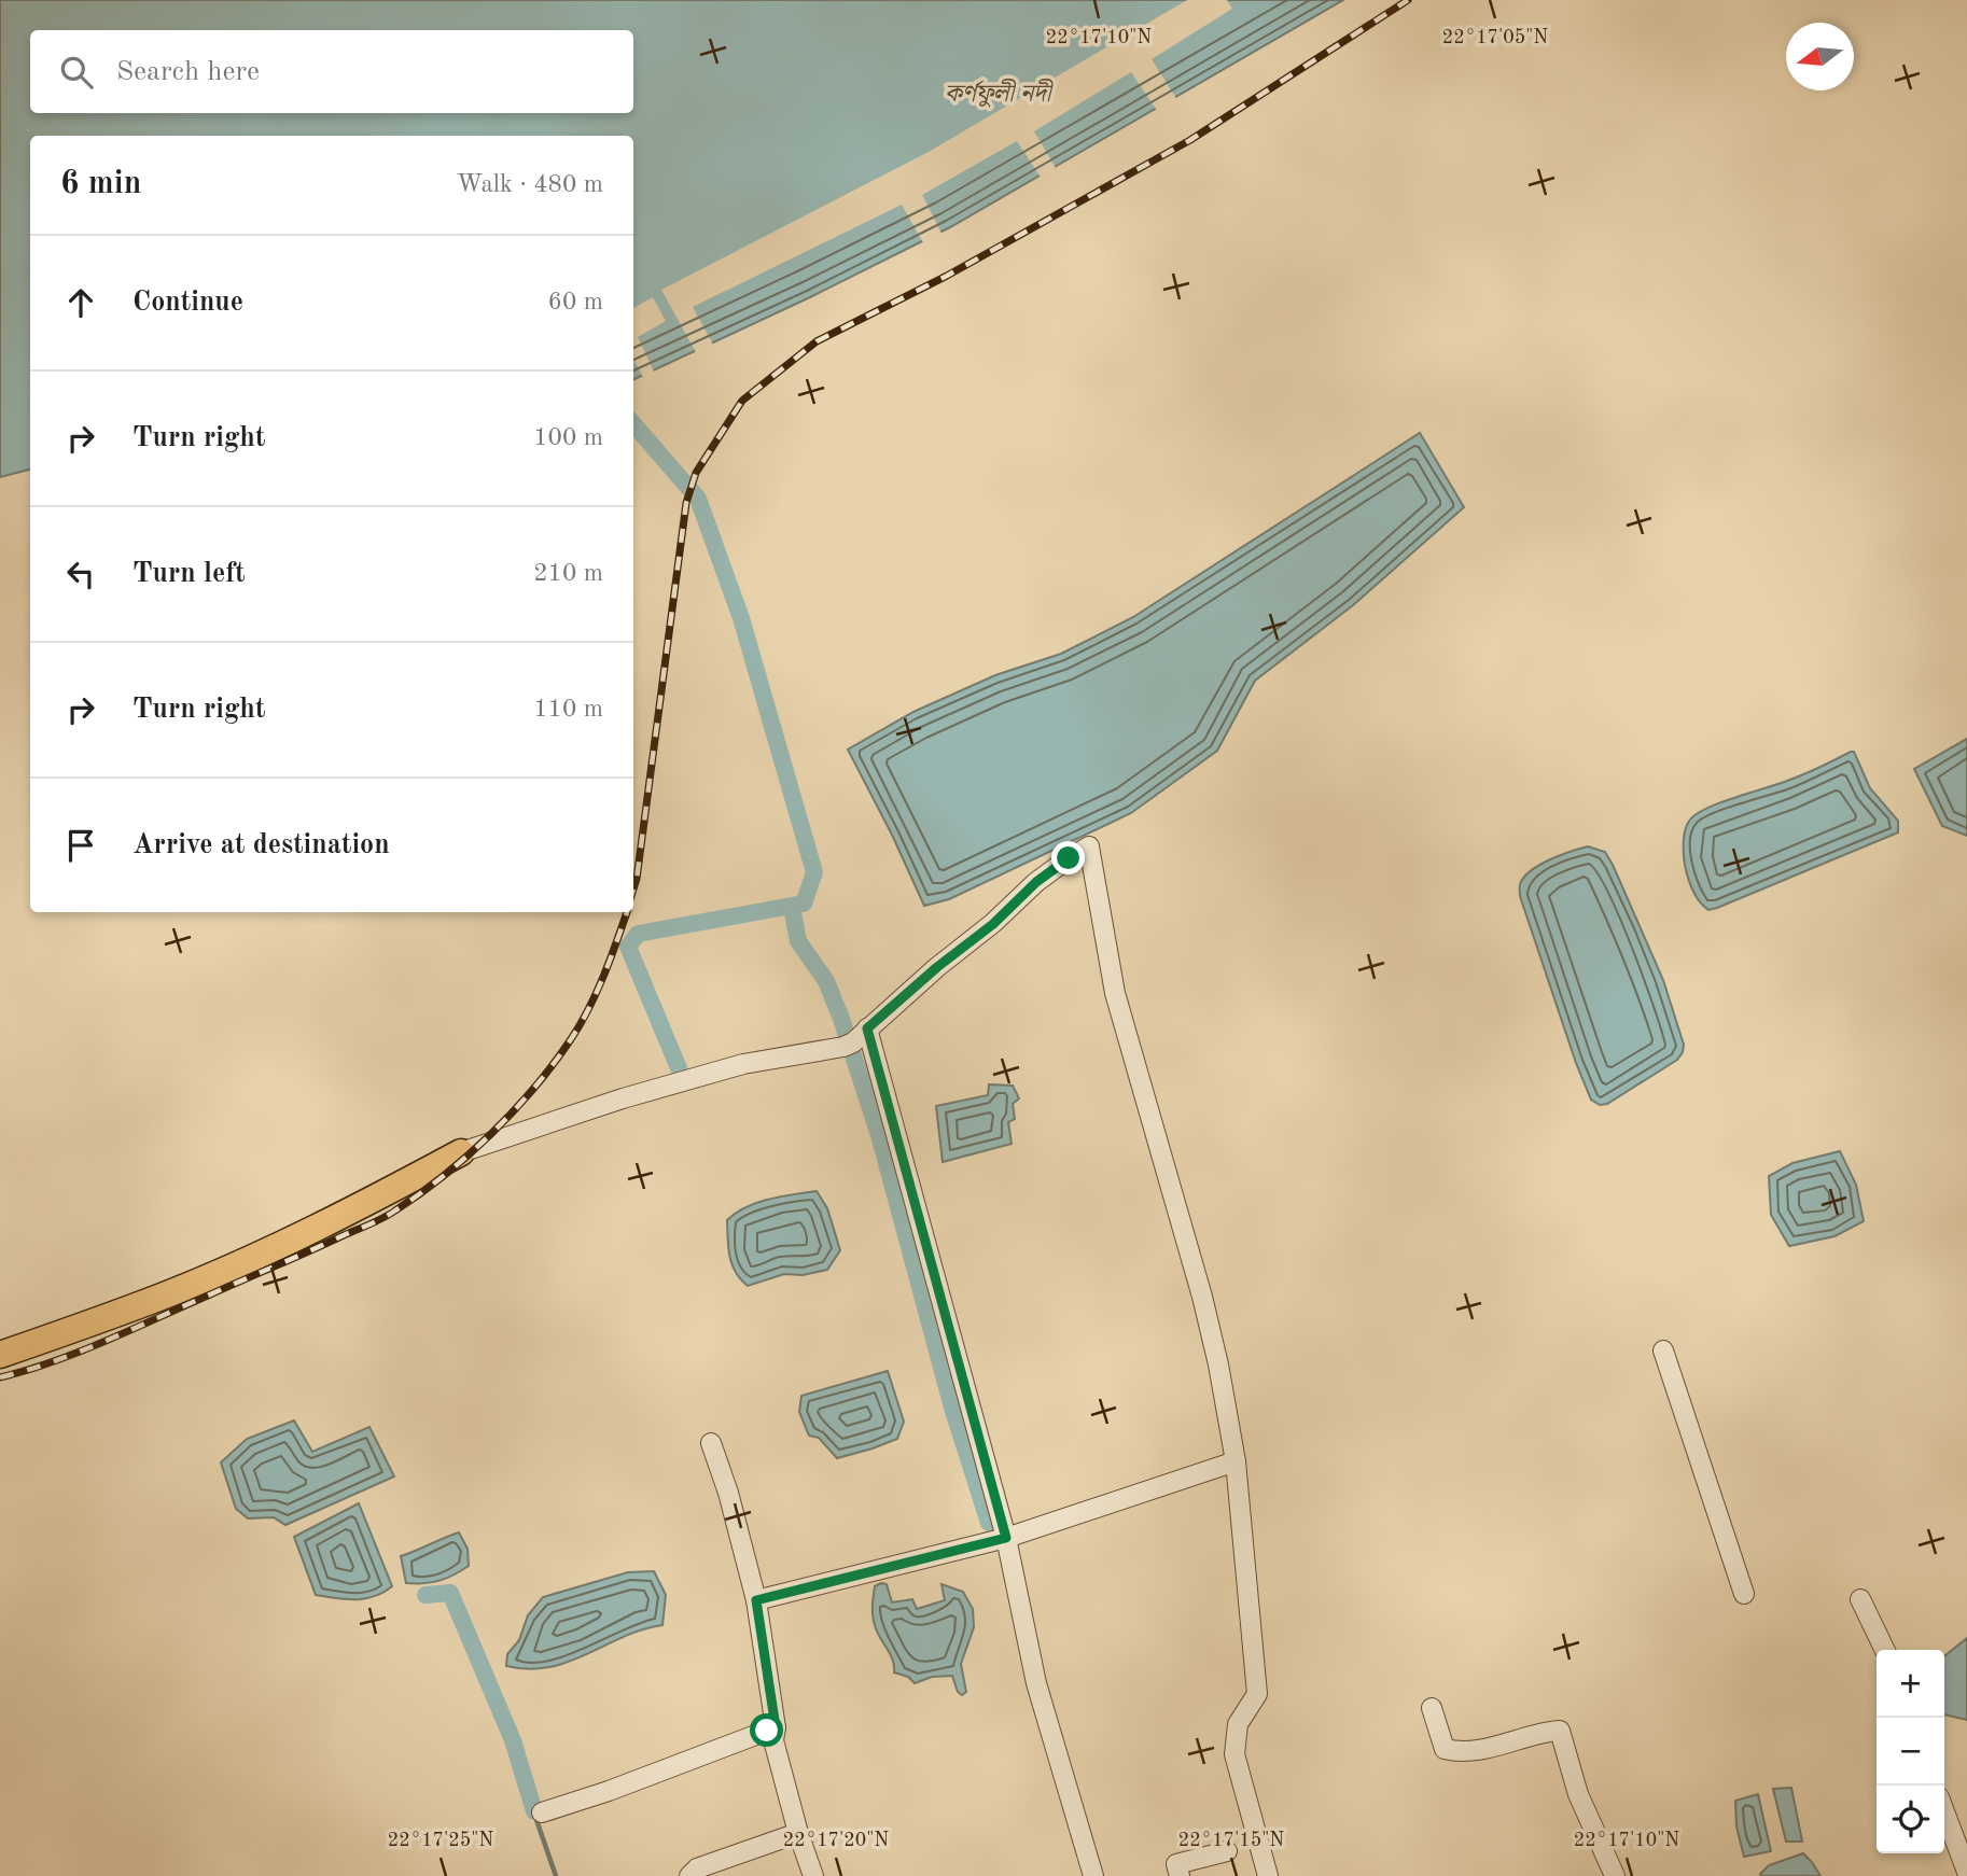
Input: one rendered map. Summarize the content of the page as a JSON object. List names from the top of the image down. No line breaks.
{"water":["কর্ণফুলী নদী"],"north":"left","page":{"search":"Search here","heading":["6 min","Walk · 480 m"],"list":[["Continue","60 m"],["Turn right","100 m"],["Turn left","210 m"],["Turn right","110 m"],"Arrive at destination"],"map_buttons":["+","−"]},"coordinates":["22°17'10\"N","22°17'05\"N","22°17'25\"N","22°17'20\"N","22°17'15\"N"]}
